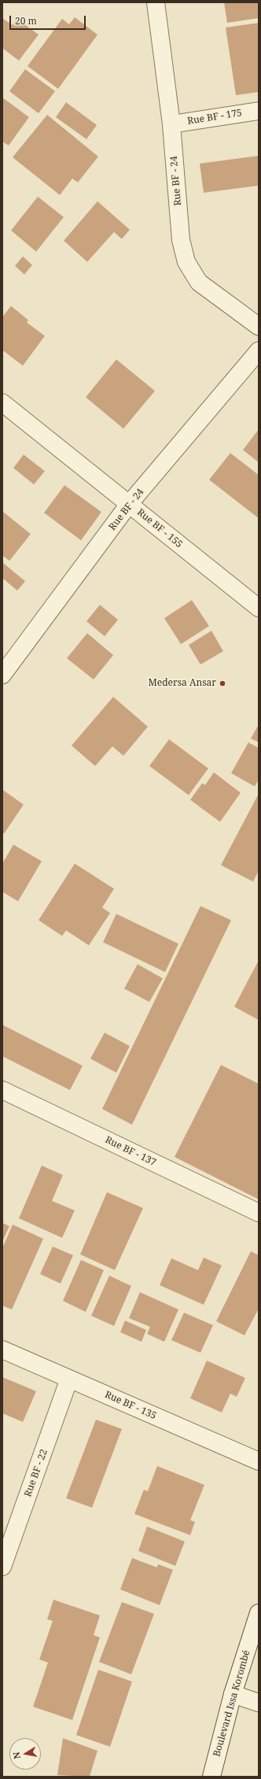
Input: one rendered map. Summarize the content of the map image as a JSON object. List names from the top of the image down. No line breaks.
{"streets":{"street":["Rue BF - 175","Rue BF - 24","Rue BF - 155","Rue BF - 137","Rue BF - 135","Rue BF - 22","Boulevard Issa Korombé"]},"crossings":[["Rue BF - 175","Rue BF - 24"],["Rue BF - 24","Rue BF - 155"],["Rue BF - 135","Rue BF - 22"]],"places":["Medersa Ansar"],"scale_bar":"20 m","north":"left"}
